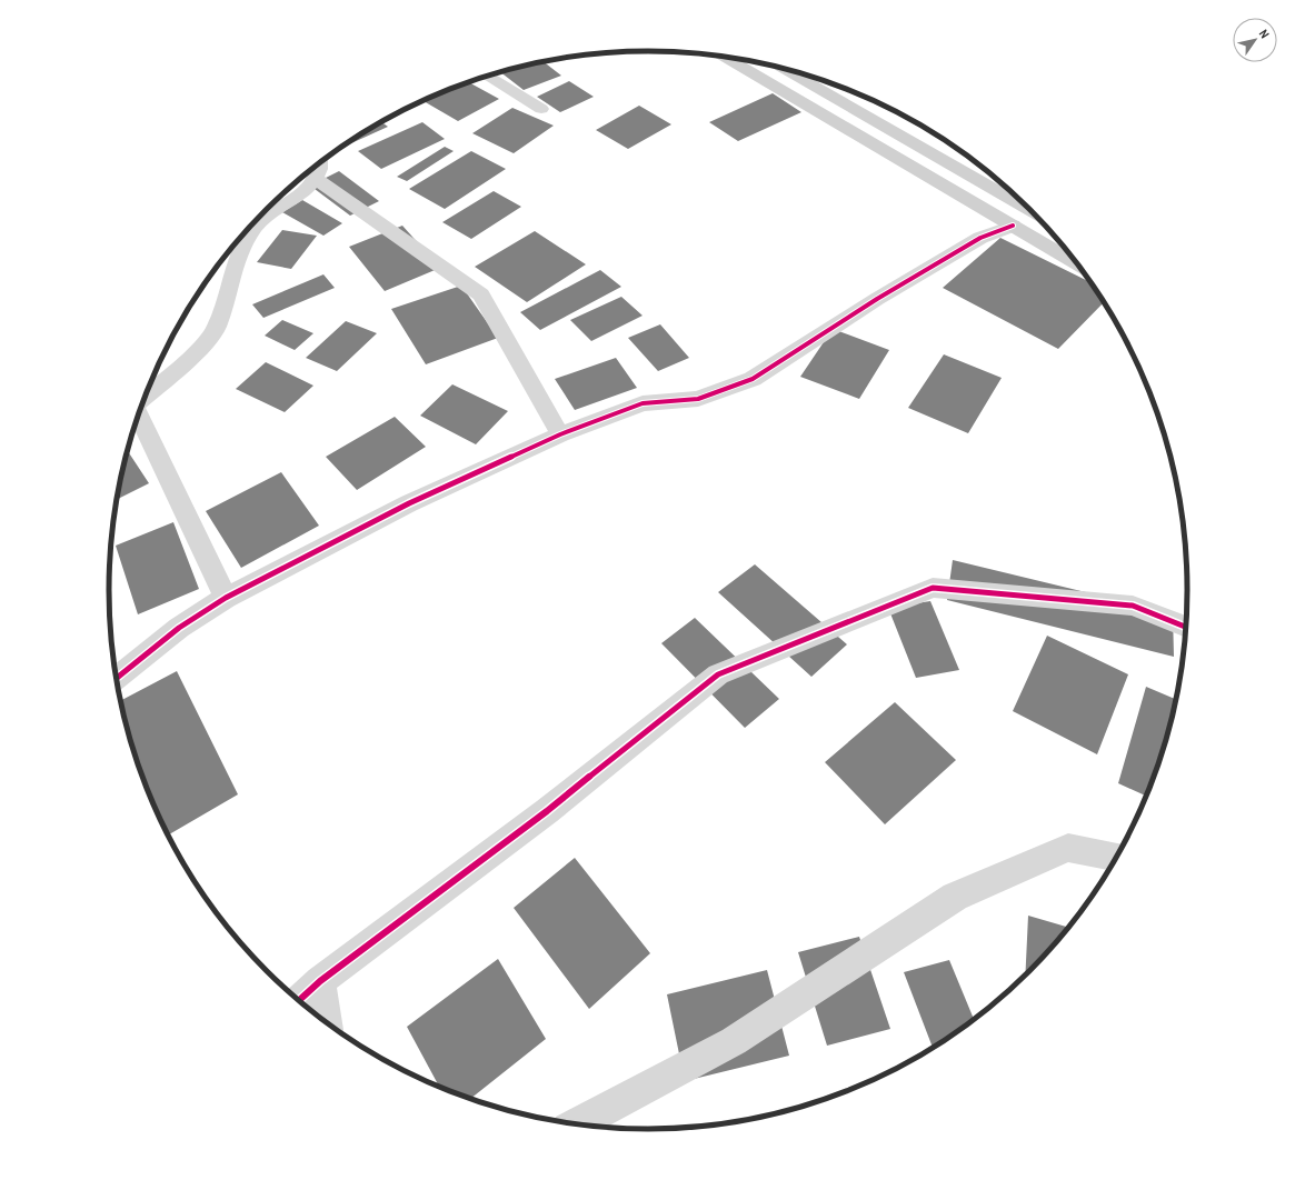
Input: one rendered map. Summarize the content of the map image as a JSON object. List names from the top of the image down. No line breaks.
{"north":"top right"}
